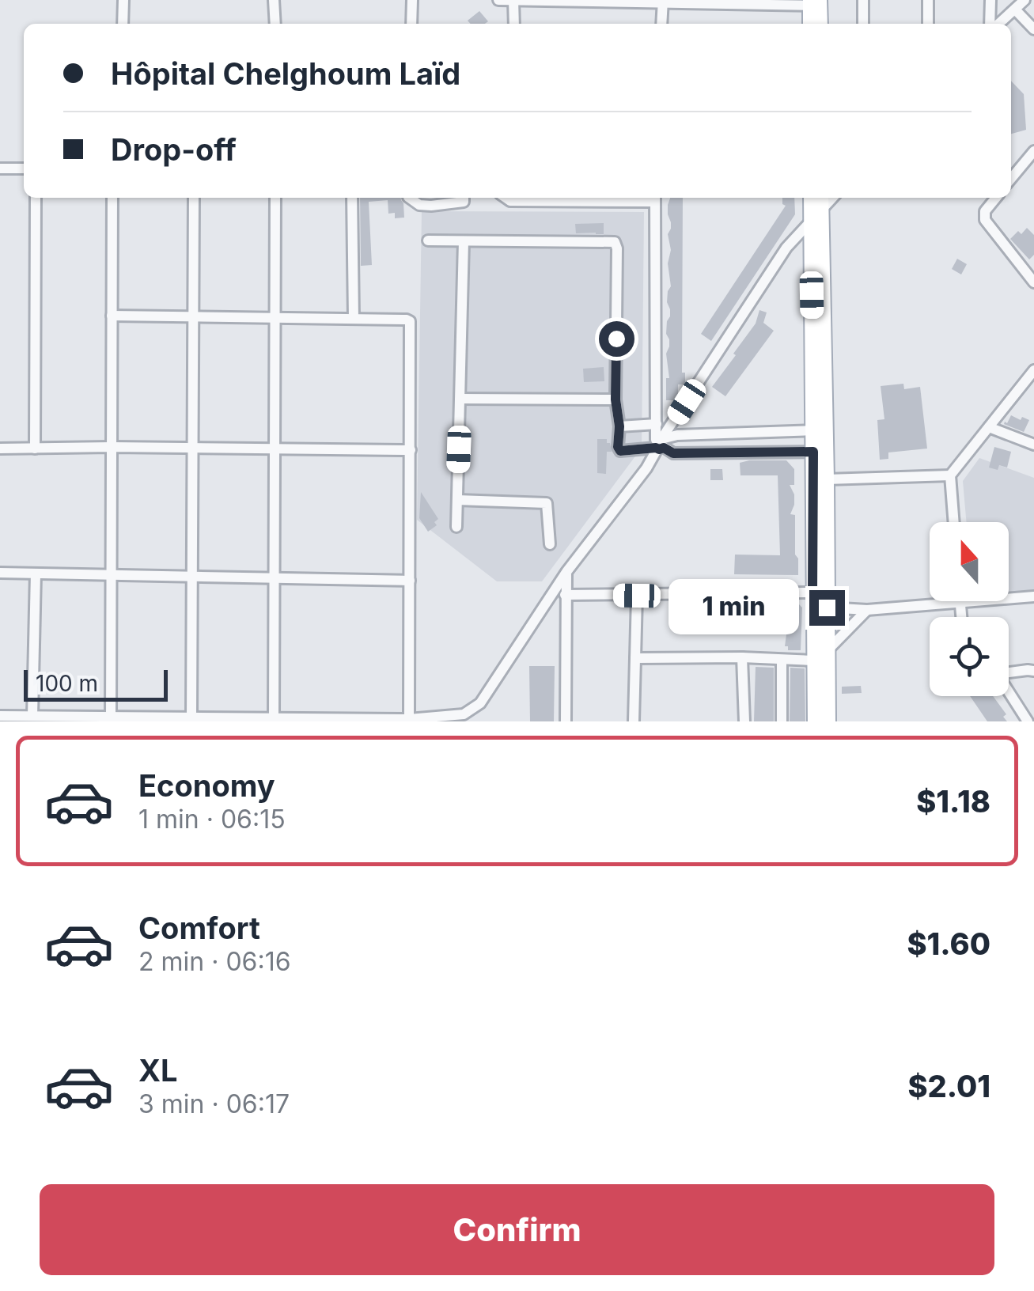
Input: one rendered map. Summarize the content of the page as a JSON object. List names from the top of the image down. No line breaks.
{"scale_bar":"100 m","north":"top","page":{"banner":["Hôpital Chelghoum Laïd","Drop-off"],"bubble":"1 min","scale":"100 m","list":[{"name":"Economy","note":"1 min · 06:15","value":"$1.18"},{"name":"Comfort","note":"2 min · 06:16","value":"$1.60"},{"name":"XL","note":"3 min · 06:17","value":"$2.01"}],"buttons":"Confirm"}}
